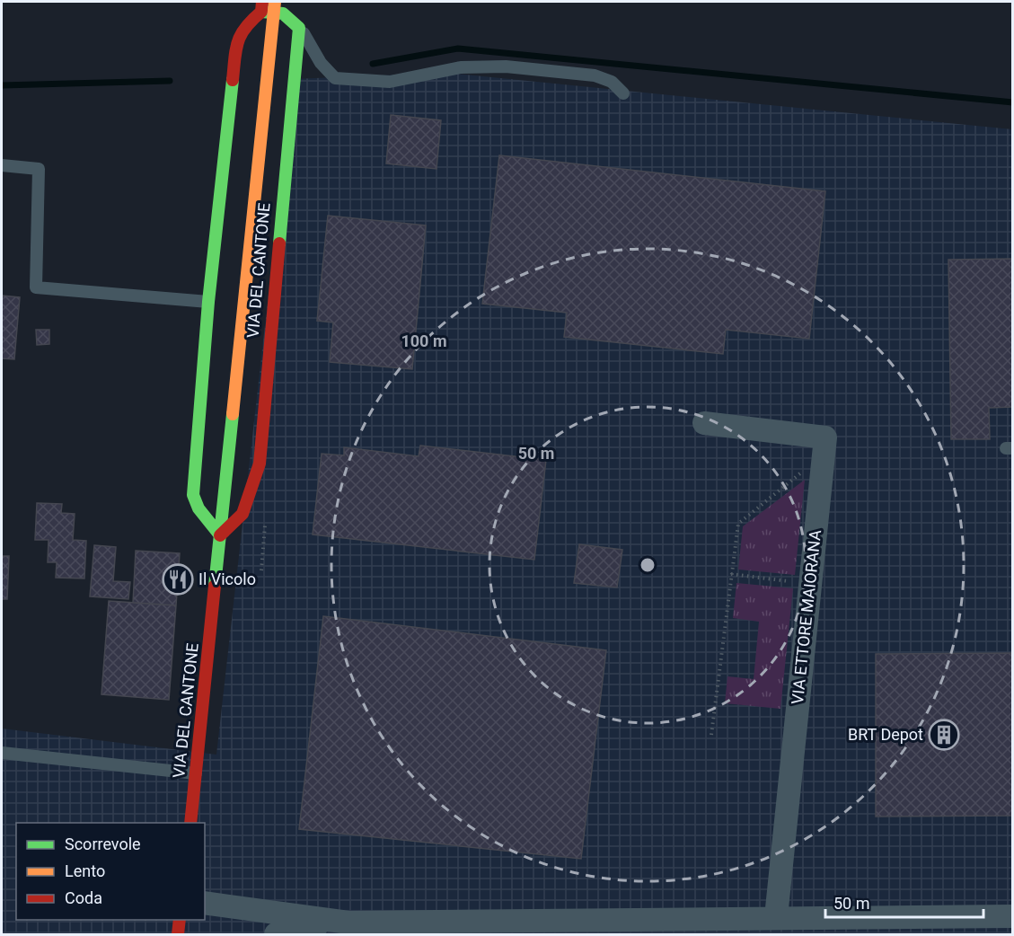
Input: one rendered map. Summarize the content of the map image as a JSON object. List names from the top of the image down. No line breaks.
{"streets":{"street":["VIA DEL CANTONE","VIA ETTORE MAIORANA"]},"places":{"restaurant":["Il Vicolo"],"building":["BRT Depot"]},"legend":["Scorrevole","Lento","Coda"],"scale_bar":"50 m","rings":["100 m","50 m"]}
